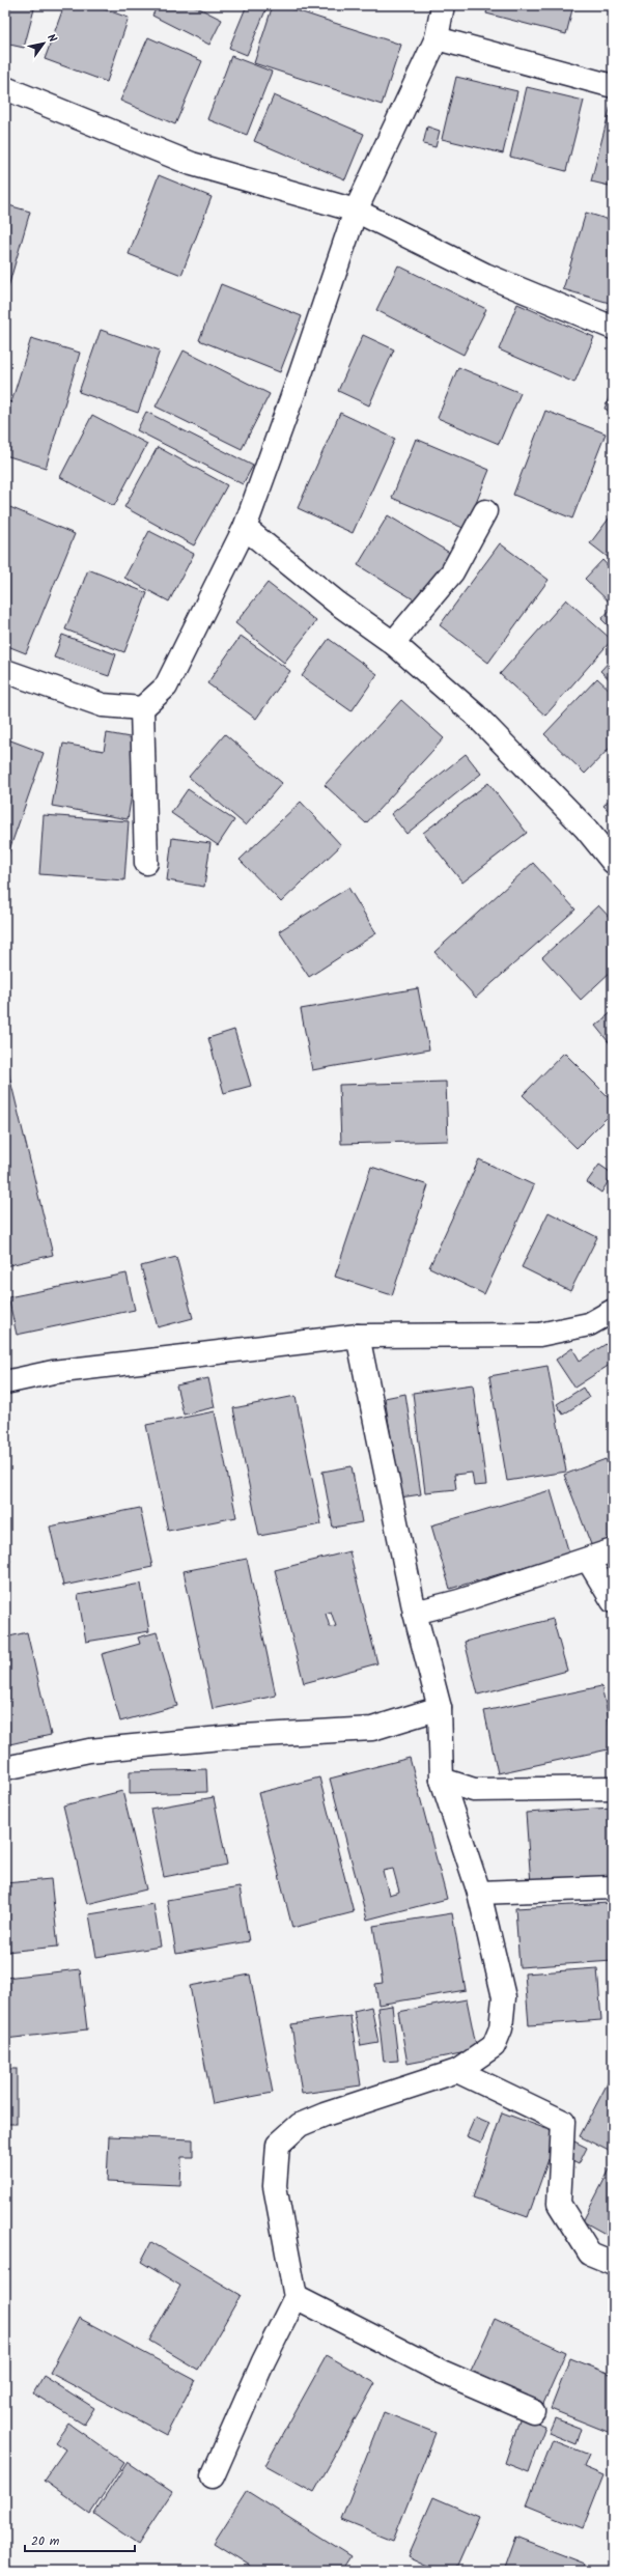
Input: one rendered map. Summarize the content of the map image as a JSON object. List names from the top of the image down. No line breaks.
{"scale_bar":"20 m","north":"top right"}
